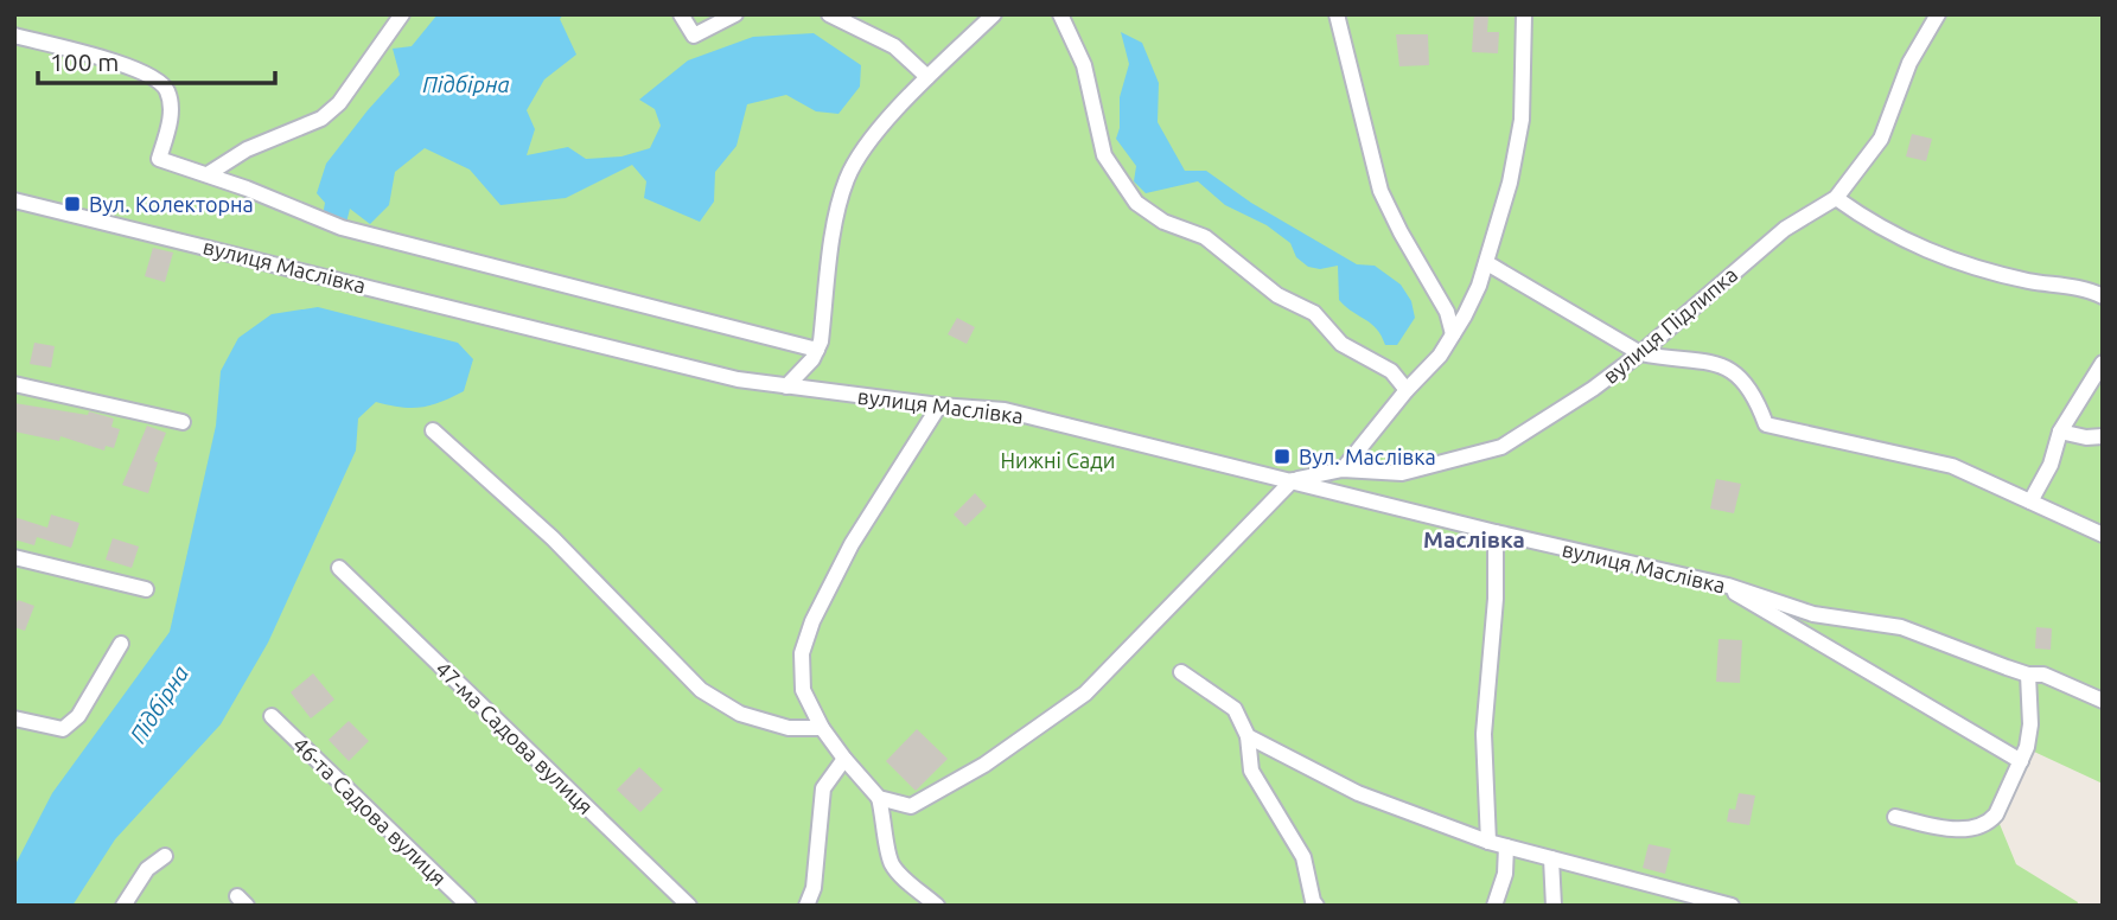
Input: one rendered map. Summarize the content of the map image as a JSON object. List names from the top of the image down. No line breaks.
{"streets":{"street":["вулиця Маслівка","вулиця Підлипка","47-ма Садова вулиця","46-та Садова вулиця"]},"crossings":[["вулиця Маслівка","вулиця Підлипка"]],"districts":["Маслівка"],"water":["Підбірна"],"parks":["Нижні Сади"],"places":{"transit":["Вул. Колекторна","Вул. Маслівка"]},"scale_bar":"100 m"}
